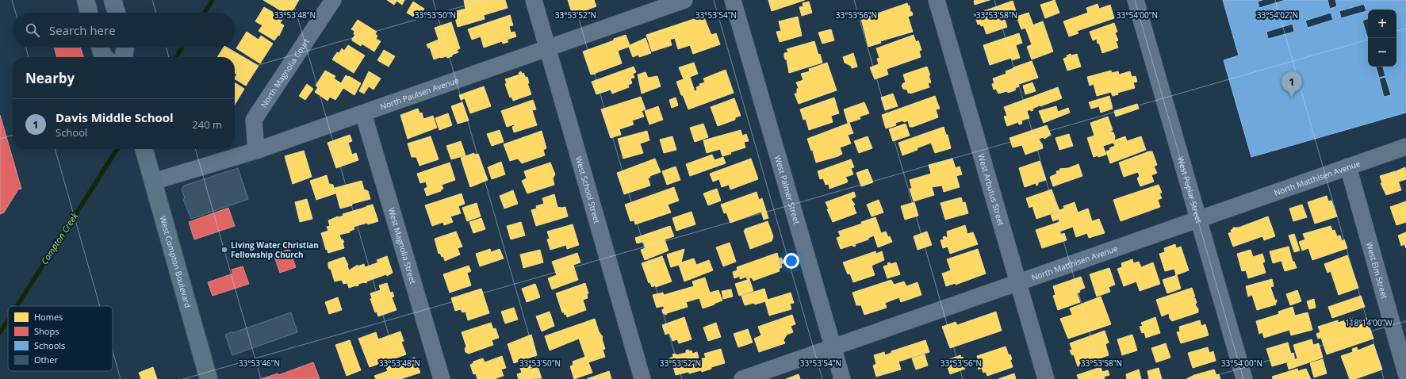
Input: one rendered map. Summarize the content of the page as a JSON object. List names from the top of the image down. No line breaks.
{"streets":{"main road":["West Compton Boulevard"],"street":["North Magnolia Court","North Paulsen Avenue","North Matthisen Avenue","West School Street","West Palmer Street","West Arbutus Street","West Poplar Street","West Magnolia Street","West Elm Street"]},"crossings":[["North Magnolia Court","North Paulsen Avenue"],["North Paulsen Avenue","West School Street"],["North Paulsen Avenue","West Magnolia Street"],["North Paulsen Avenue","West Compton Boulevard"],["North Matthisen Avenue","West Palmer Street"],["North Matthisen Avenue","West Arbutus Street"],["North Matthisen Avenue","West Poplar Street"],["North Matthisen Avenue","West Elm Street"]],"water":["Compton Creek"],"places":["Living Water Christian Fellowship Church"],"legend":["Homes","Shops","Schools","Other"],"page":{"map_buttons":["+","−"],"search":"Search here","heading":"Nearby","pins":"1","list":[{"mark":"1","name":"Davis Middle School","note":"School","value":"240 m"}]},"coordinates":["33°53'48\"N","33°53'50\"N","33°53'52\"N","33°53'54\"N","33°53'56\"N","33°53'58\"N","33°54'00\"N","33°54'02\"N","118°14'00\"W","33°53'46\"N"]}
